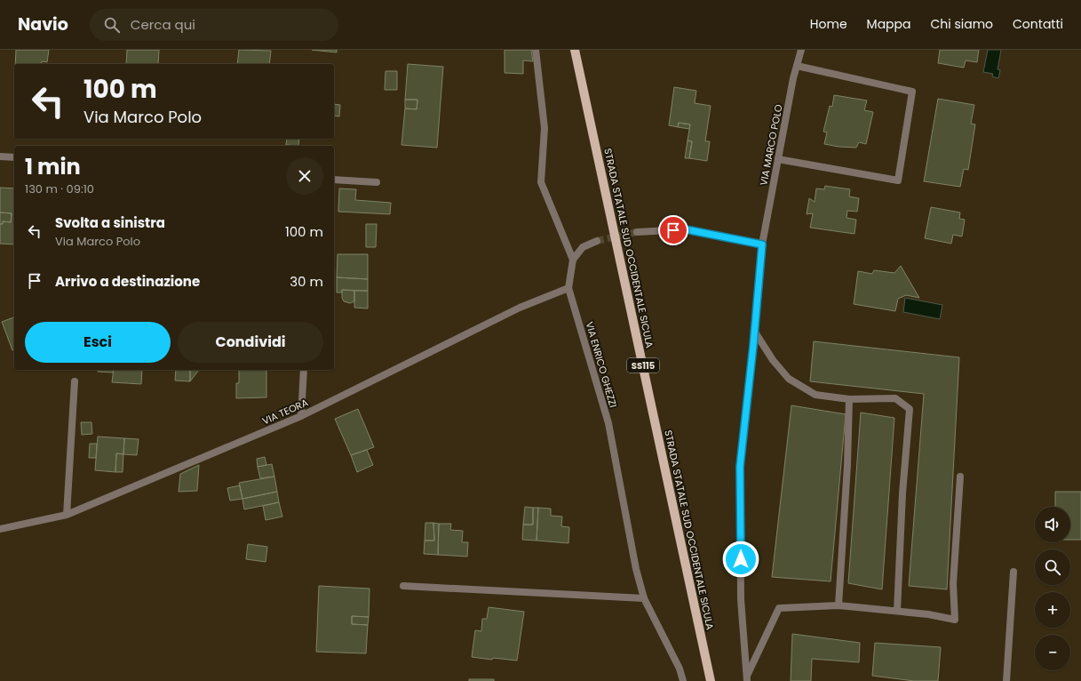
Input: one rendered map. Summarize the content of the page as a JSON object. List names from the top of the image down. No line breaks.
{"streets":{"main road":["STRADA STATALE SUD OCCIDENTALE SICULA","SS115"],"street":["VIA MARCO POLO","VIA ENRICO GHEZZI","VIA TEORA"]},"crossings":[["VIA ENRICO GHEZZI","VIA TEORA"]],"page":{"header":"Navio","search":"Cerca qui","nav":["Home","Mappa","Chi siamo","Contatti"],"turn":["100 m","Via Marco Polo"],"heading":["1 min","130 m · 09:10"],"list":[{"name":"Svolta a sinistra","note":"Via Marco Polo","value":"100 m"},{"name":"Arrivo a destinazione","value":"30 m"}],"buttons":["Esci","Condividi"],"map_buttons":["+","−"]}}
